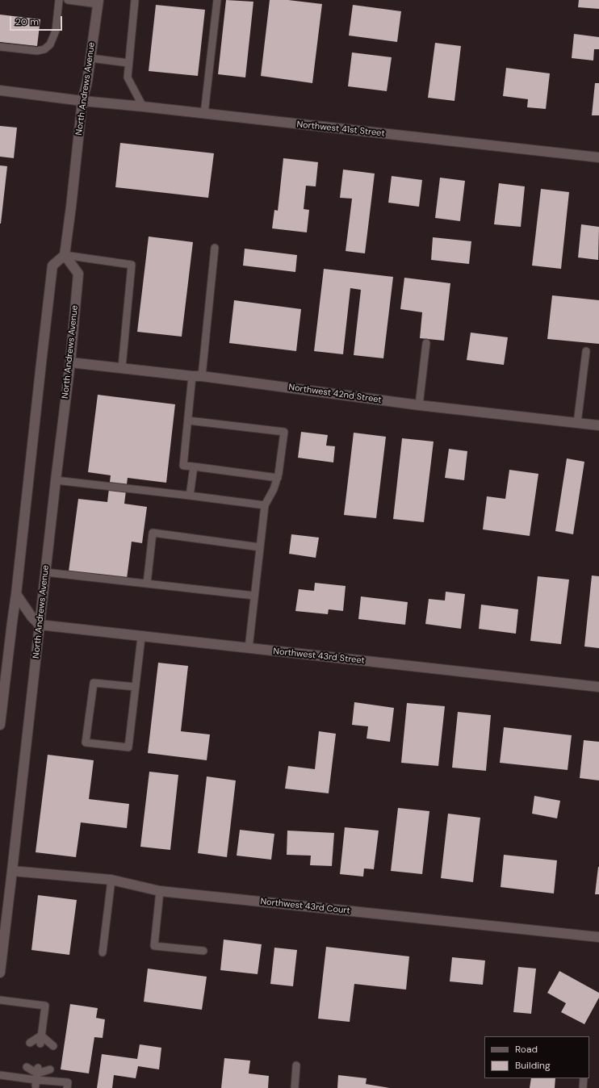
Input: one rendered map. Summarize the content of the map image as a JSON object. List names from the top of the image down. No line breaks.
{"streets":{"street":["North Andrews Avenue","Northwest 41st Street","Northwest 42nd Street","Northwest 43rd Street","Northwest 43rd Court"]},"crossings":[["North Andrews Avenue","Northwest 41st Street"],["North Andrews Avenue","Northwest 42nd Street"],["North Andrews Avenue","Northwest 43rd Street"],["North Andrews Avenue","Northwest 43rd Court"]],"legend":["Road","Building"],"scale_bar":"20 m"}
